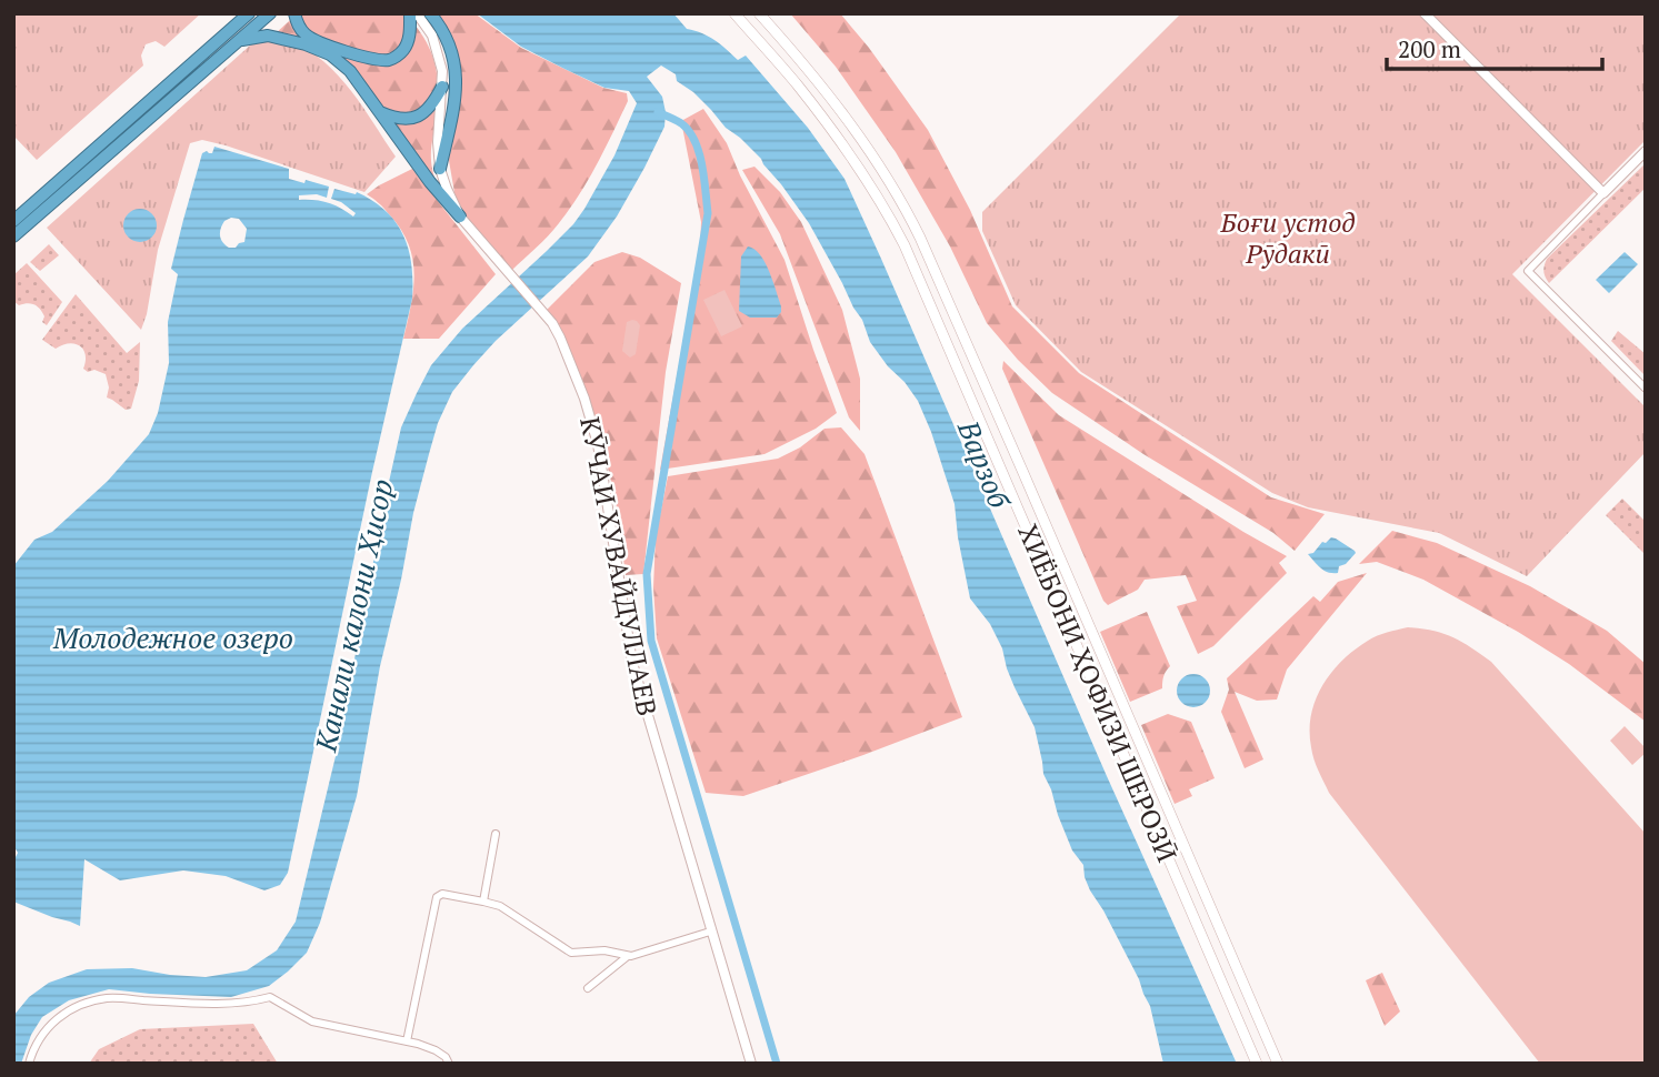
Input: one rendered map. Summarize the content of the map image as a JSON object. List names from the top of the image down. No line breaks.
{"streets":{"main road":["ХИЁБОНИ ҲОФИЗИ ШЕРОЗӢ"],"street":["КӮЧАИ ХУВАЙДУЛЛАЕВ"]},"water":["Варзоб","Канали калони Ҳисор","Молодежное озеро"],"parks":["Боғи устод Рӯдакӣ"],"scale_bar":"200 m"}
